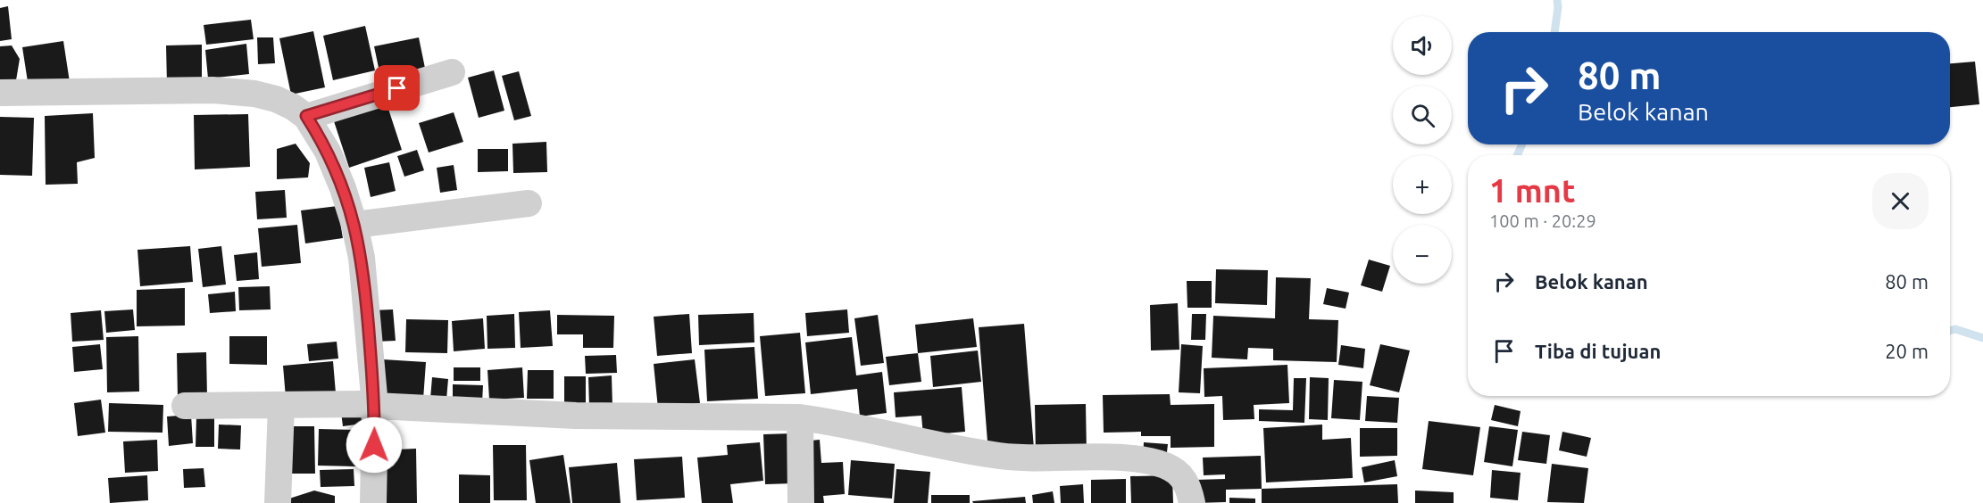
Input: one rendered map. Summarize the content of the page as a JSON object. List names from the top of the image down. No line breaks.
{"page":{"map_buttons":["+","−"],"turn":["80 m","Belok kanan"],"heading":["1 mnt","100 m · 20:29"],"list":[{"name":"Belok kanan","value":"80 m"},{"name":"Tiba di tujuan","value":"20 m"}]}}
